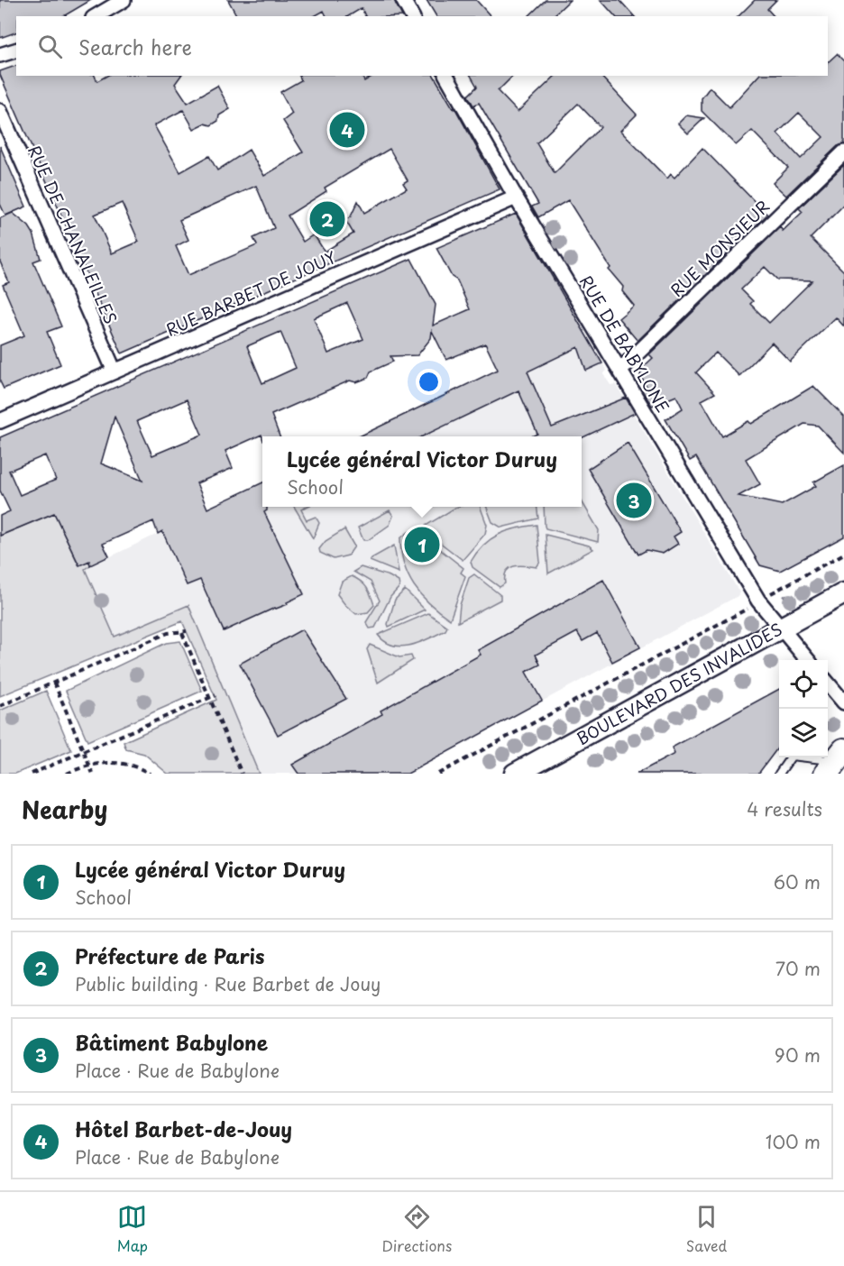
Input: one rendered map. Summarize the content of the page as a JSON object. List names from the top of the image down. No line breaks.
{"streets":{"main road":["BOULEVARD DES INVALIDES"],"street":["RUE DE CHANALEILLES","RUE MONSIEUR","RUE BARBET DE JOUY","RUE DE BABYLONE"]},"crossings":[["RUE DE CHANALEILLES","RUE BARBET DE JOUY"],["RUE MONSIEUR","RUE DE BABYLONE"],["RUE BARBET DE JOUY","RUE DE BABYLONE"],["RUE DE BABYLONE","BOULEVARD DES INVALIDES"]],"page":{"search":"Search here","pins":["4","2","3","1"],"popup":["Lycée général Victor Duruy","School"],"heading":["Nearby","4 results"],"list":[{"mark":"1","name":"Lycée général Victor Duruy","note":"School","value":"60 m"},{"mark":"2","name":"Préfecture de Paris","note":"Public building · Rue Barbet de Jouy","value":"70 m"},{"mark":"3","name":"Bâtiment Babylone","note":"Place · Rue de Babylone","value":"90 m"},{"mark":"4","name":"Hôtel Barbet-de-Jouy","note":"Place · Rue de Babylone","value":"100 m"}],"nav":["Map","Directions","Saved"]}}
